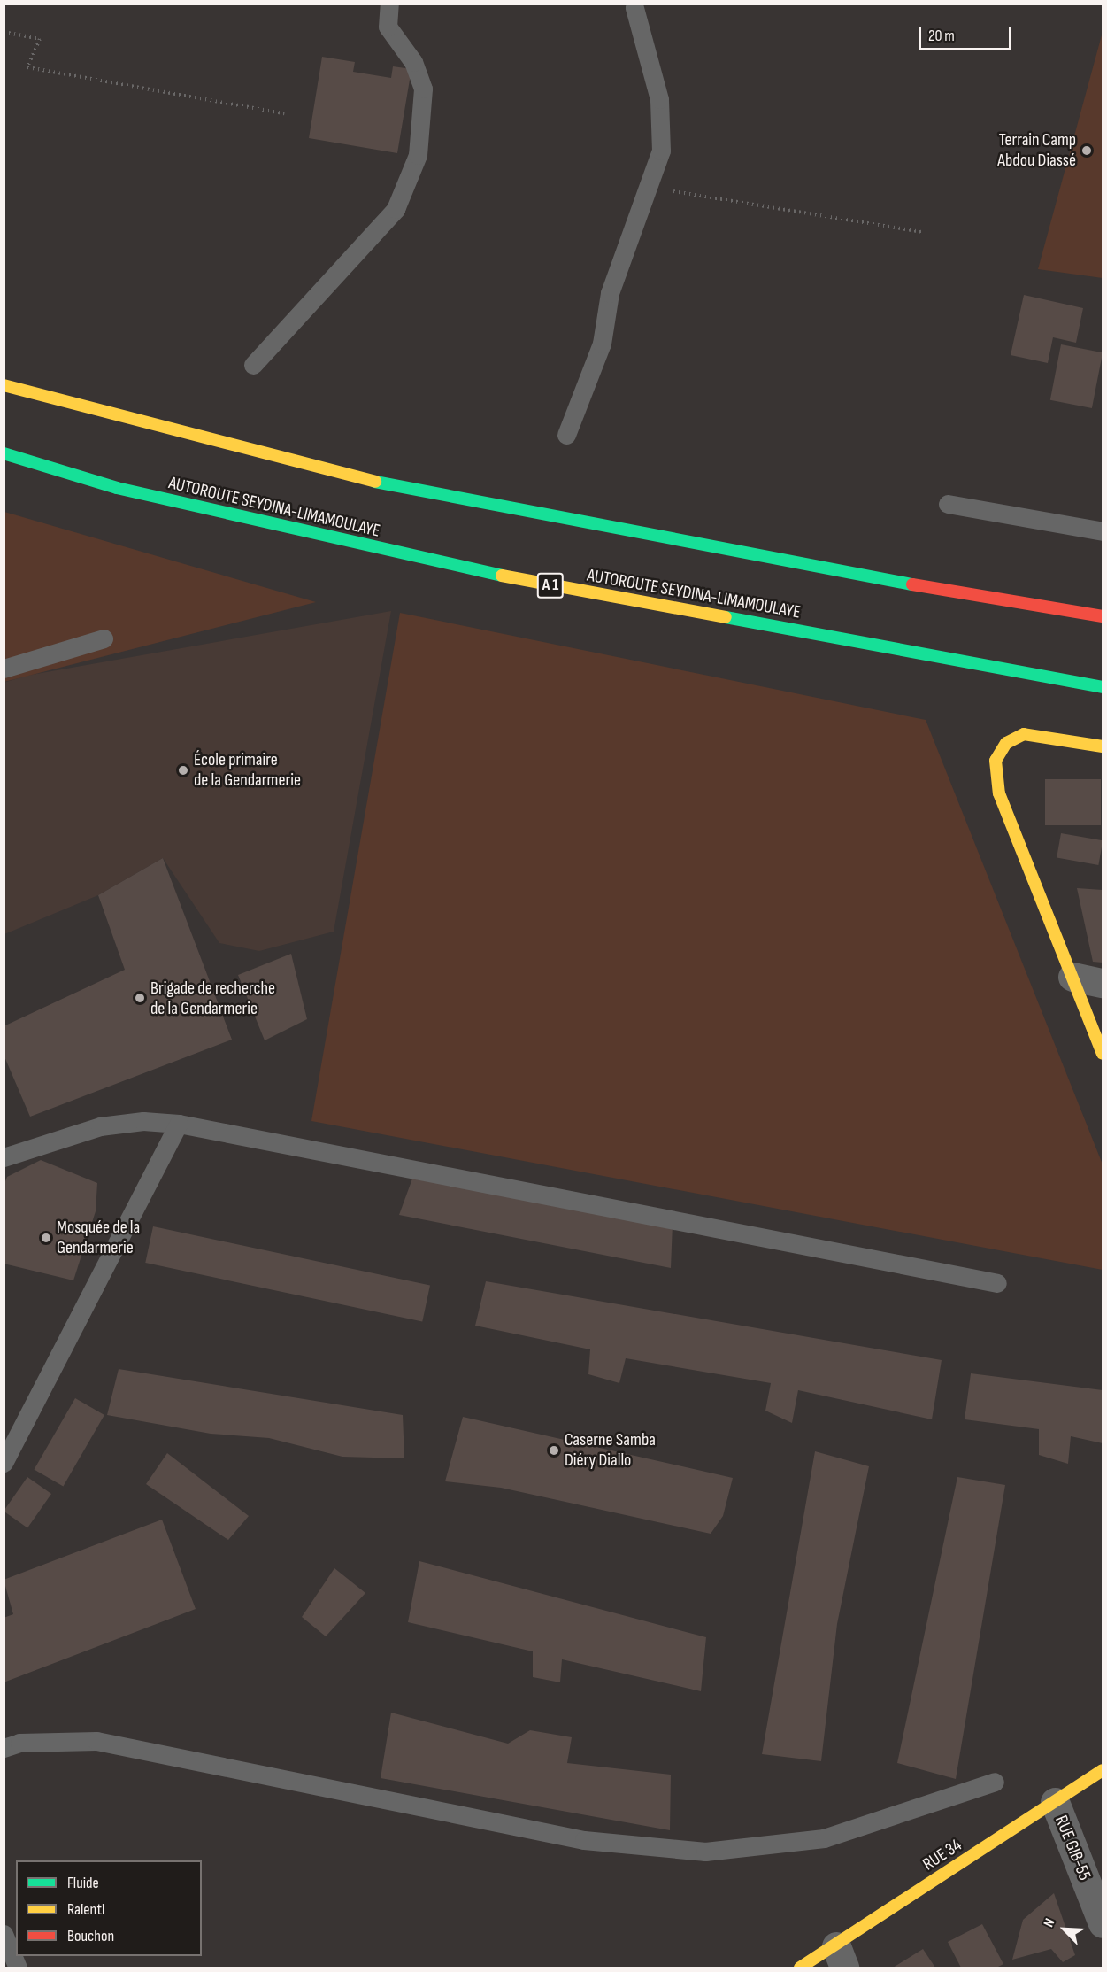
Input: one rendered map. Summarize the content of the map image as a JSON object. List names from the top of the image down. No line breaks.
{"streets":{"main road":["AUTOROUTE SEYDINA-LIMAMOULAYE","A 1","RUE 34"],"street":["RUE GIB-55"]},"crossings":[["RUE GIB-55","RUE 34"]],"places":["Terrain Camp Abdou Diassé","École primaire de la Gendarmerie","Brigade de recherche de la Gendarmerie","Mosquée de la Gendarmerie","Caserne Samba Diéry Diallo"],"legend":["Fluide","Ralenti","Bouchon"],"scale_bar":"20 m","north":"top left"}
